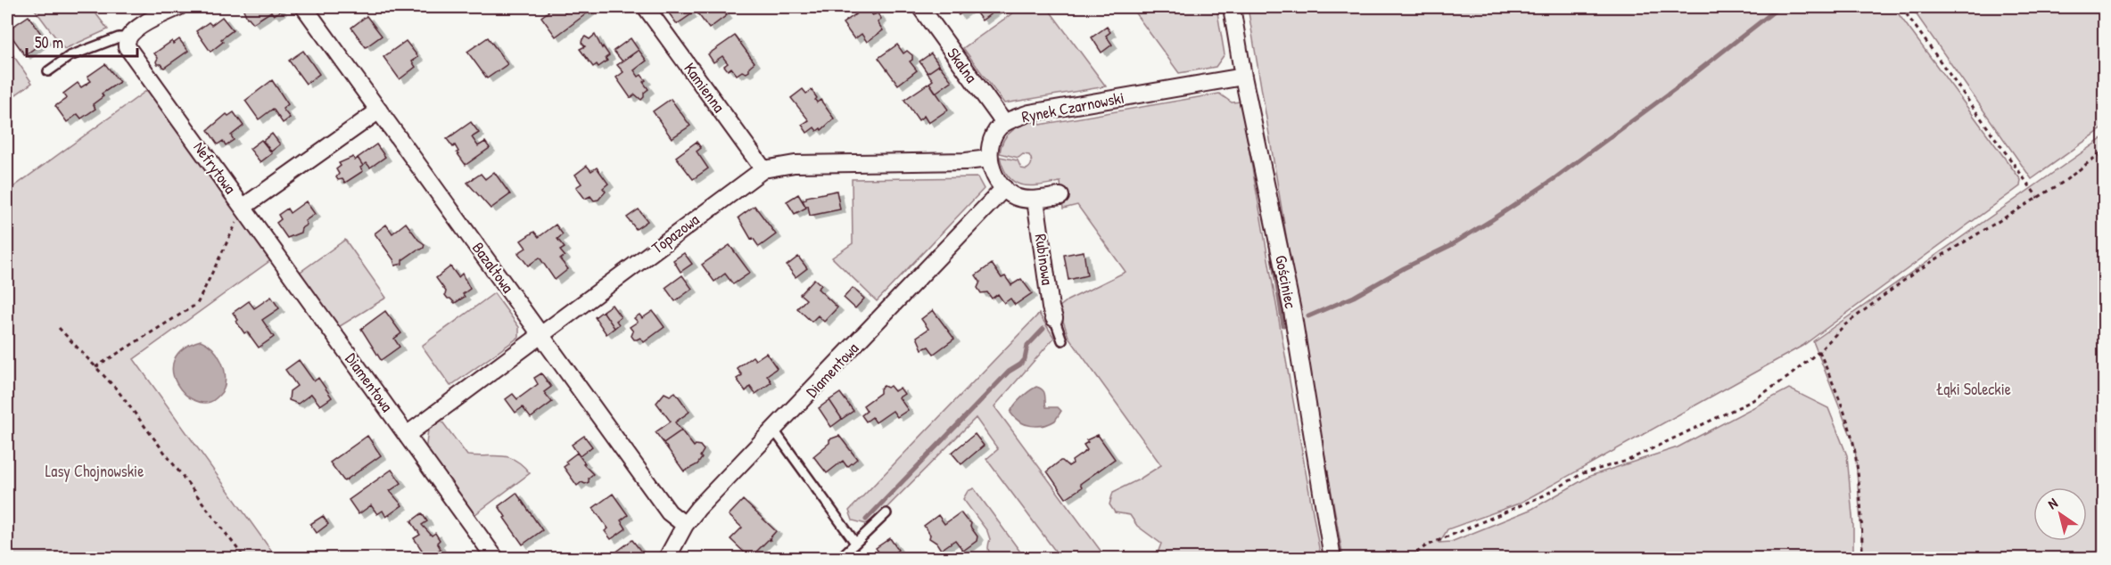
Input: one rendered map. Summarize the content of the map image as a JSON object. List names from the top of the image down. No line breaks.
{"streets":{"street":["Skalna","Kamienna","Rynek Czarnowski","Nefrytowa","Topazowa","Rubinowa","Bazaltowa","Gościniec","Diamentowa"]},"crossings":[["Skalna","Rynek Czarnowski"],["Kamienna","Topazowa"],["Rynek Czarnowski","Topazowa"],["Rynek Czarnowski","Gościniec"],["Nefrytowa","Bazaltowa"],["Nefrytowa","Diamentowa"],["Topazowa","Bazaltowa"],["Topazowa","Diamentowa"],["Bazaltowa","Diamentowa"]],"parks":["Łąki Soleckie","Lasy Chojnowskie"],"scale_bar":"50 m","north":"top left"}
